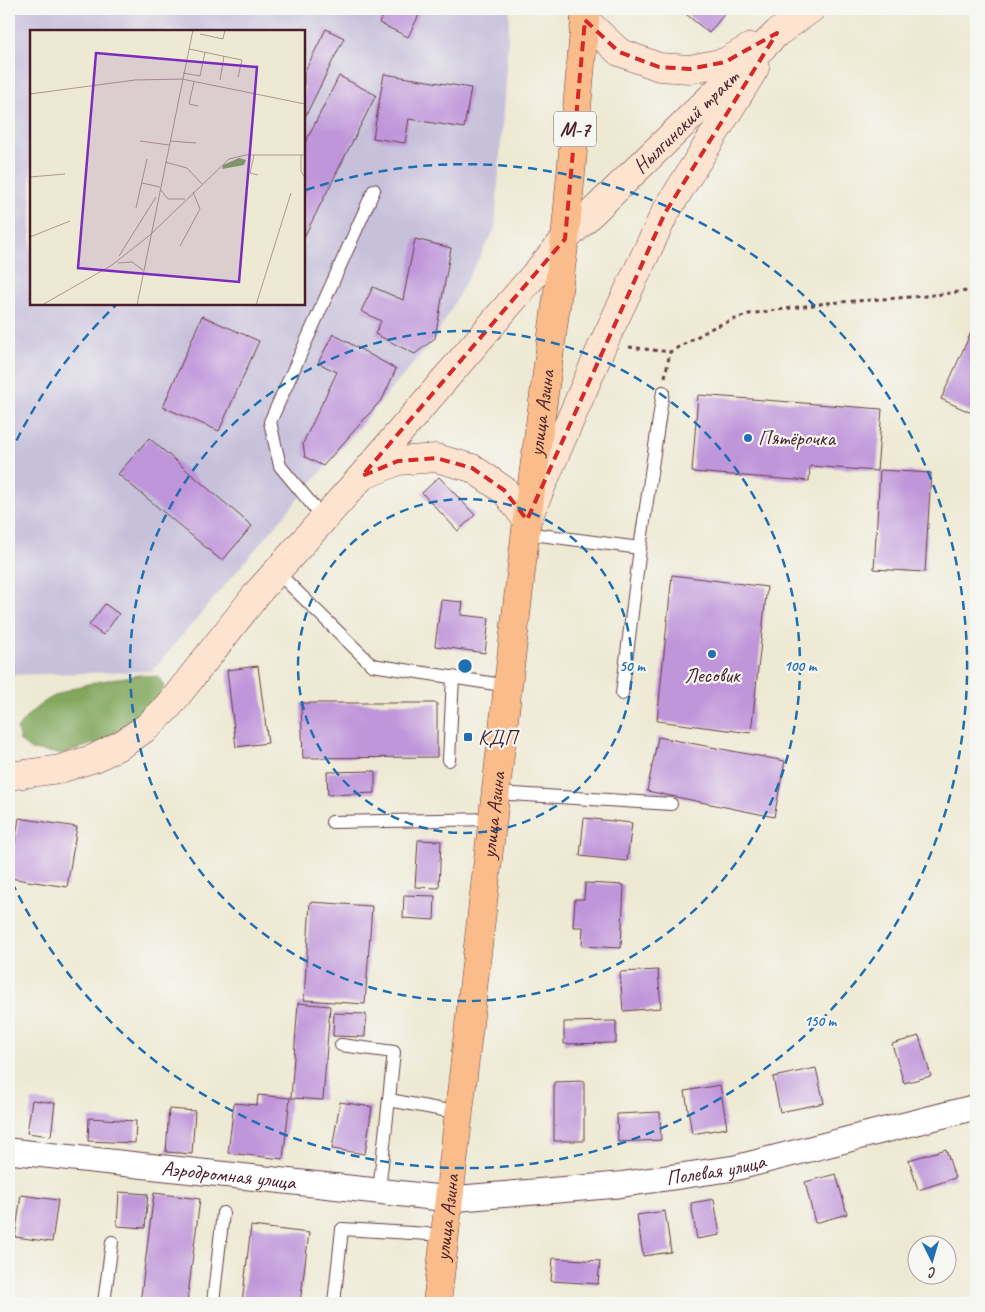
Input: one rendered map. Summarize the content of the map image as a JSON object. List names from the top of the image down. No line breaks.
{"streets":{"main road":["Нылгинский тракт","М-7","улица Азина"],"street":["Полевая улица","Аэродромная улица"]},"crossings":[["Нылгинский тракт","М-7"],["Нылгинский тракт","улица Азина"],["М-7","улица Азина"],["улица Азина","Полевая улица"],["улица Азина","Аэродромная улица"],["Полевая улица","Аэродромная улица"]],"places":{"other":["Пятёрочка","Лесовик"],"transit":["КДП"]},"north":"bottom","rings":["50 m","100 m","150 m"]}
